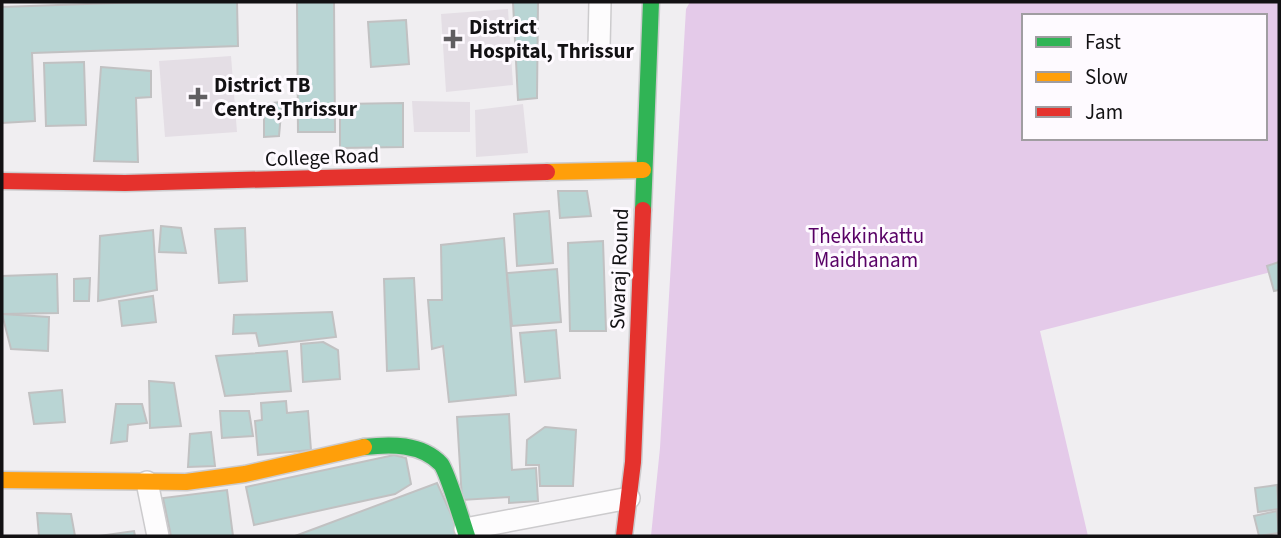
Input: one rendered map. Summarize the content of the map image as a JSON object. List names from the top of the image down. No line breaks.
{"streets":{"main road":["College Road","Swaraj Round"]},"crossings":[["College Road","Swaraj Round"]],"parks":["Thekkinkattu Maidhanam"],"places":{"health":["District Hospital, Thrissur","District TB Centre,Thrissur"]},"legend":["Fast","Slow","Jam"]}
